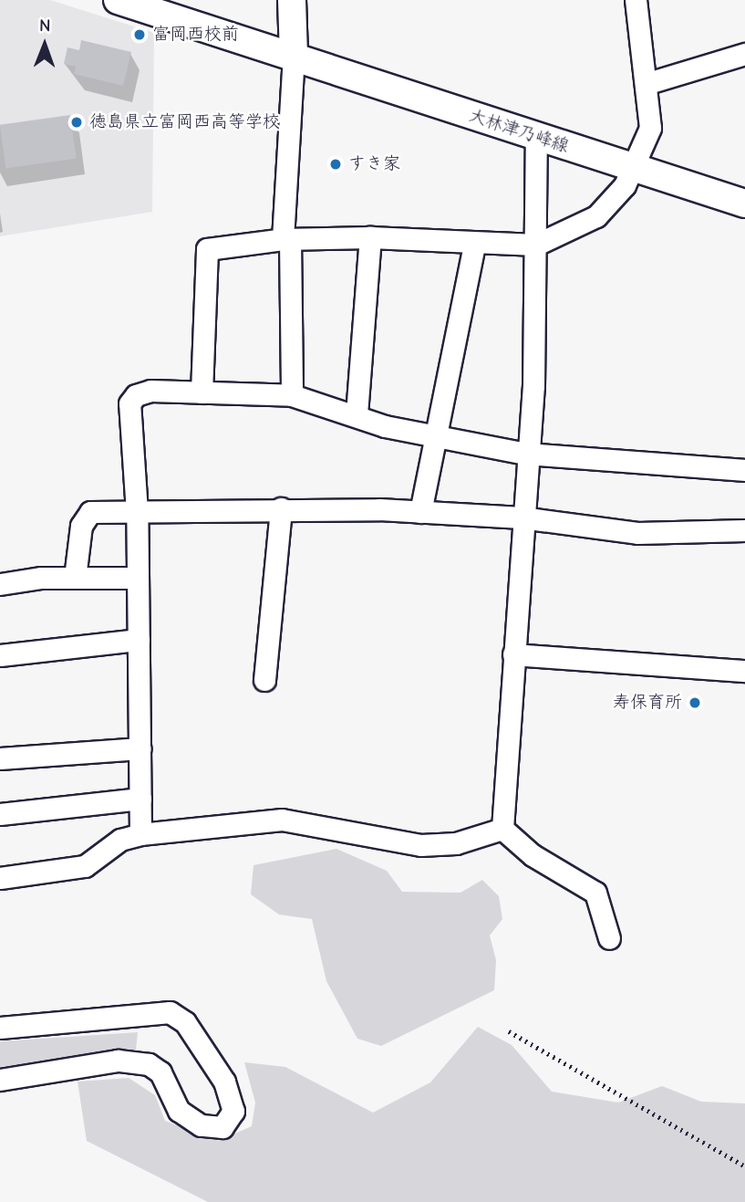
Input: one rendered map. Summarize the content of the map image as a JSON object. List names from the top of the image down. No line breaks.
{"streets":{"main road":["大林津乃峰線"]},"places":["富岡西校前","徳島県立富岡西高等学校","すき家","寿保育所"],"north":"top"}
